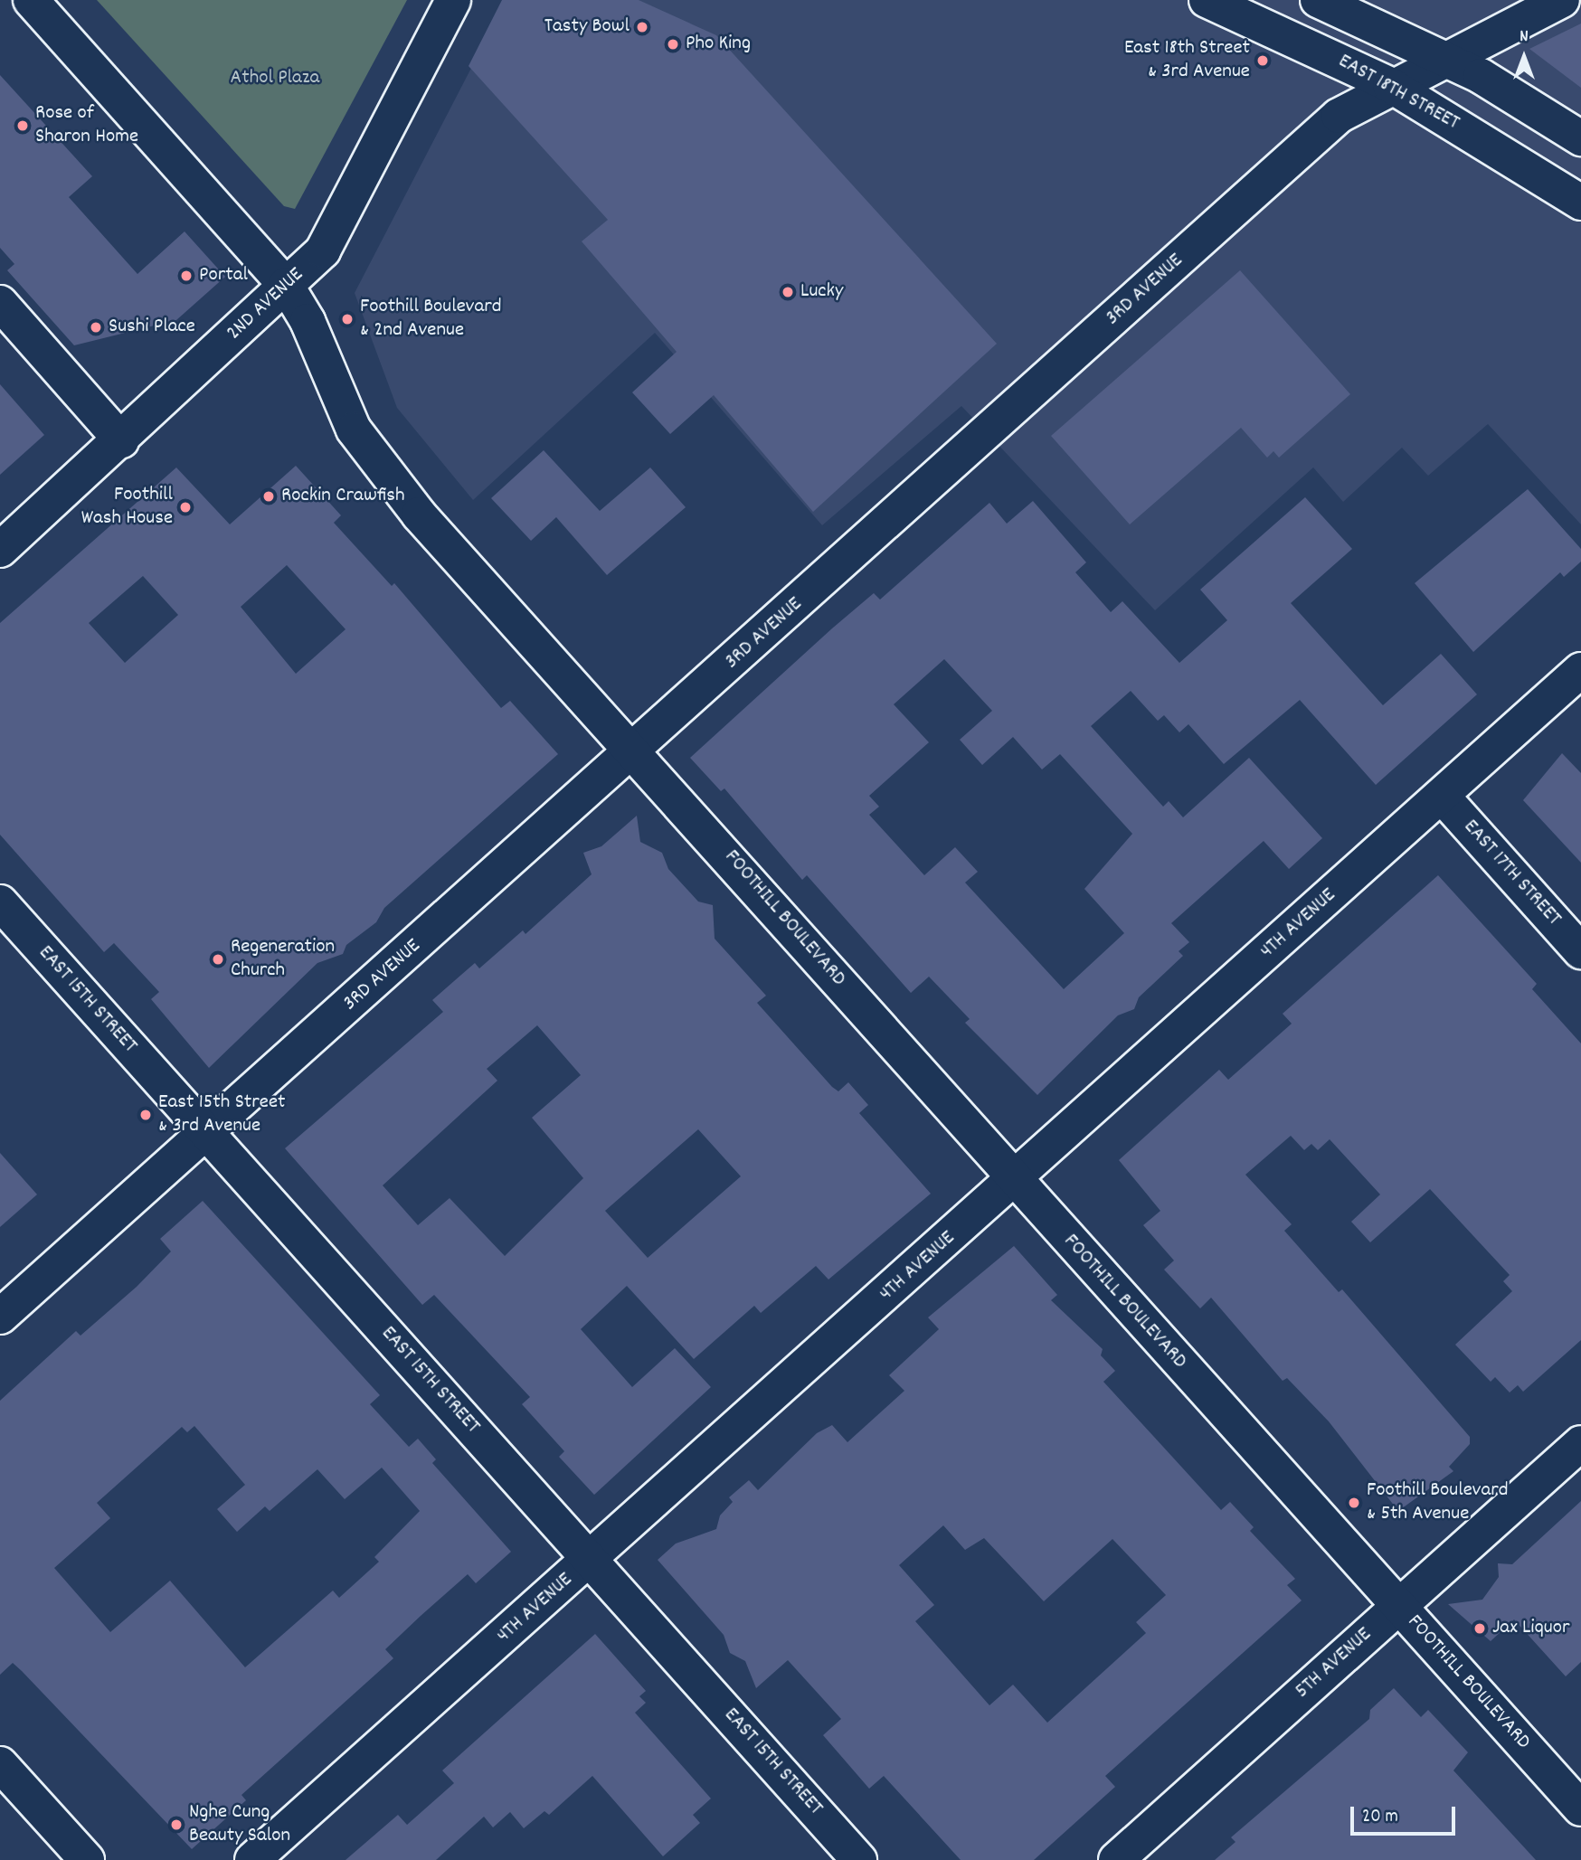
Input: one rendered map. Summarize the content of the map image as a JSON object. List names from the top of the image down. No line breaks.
{"streets":{"street":["EAST 18TH STREET","3RD AVENUE","2ND AVENUE","EAST 17TH STREET","FOOTHILL BOULEVARD","4TH AVENUE","EAST 15TH STREET","5TH AVENUE"]},"crossings":[["EAST 18TH STREET","3RD AVENUE"],["3RD AVENUE","FOOTHILL BOULEVARD"],["3RD AVENUE","EAST 15TH STREET"],["2ND AVENUE","FOOTHILL BOULEVARD"],["EAST 17TH STREET","4TH AVENUE"],["FOOTHILL BOULEVARD","4TH AVENUE"],["FOOTHILL BOULEVARD","5TH AVENUE"],["4TH AVENUE","EAST 15TH STREET"]],"parks":["Athol Plaza"],"places":["Tasty Bowl","Pho King","East 18th Street & 3rd Avenue","Rose of Sharon Home","Portal","Lucky","Foothill Boulevard & 2nd Avenue","Sushi Place","Rockin Crawfish","Foothill Wash House","Regeneration Church","East 15th Street & 3rd Avenue","Foothill Boulevard & 5th Avenue","Jax Liquor","Nghe Cung Beauty Salon"],"scale_bar":"20 m","north":"top"}
